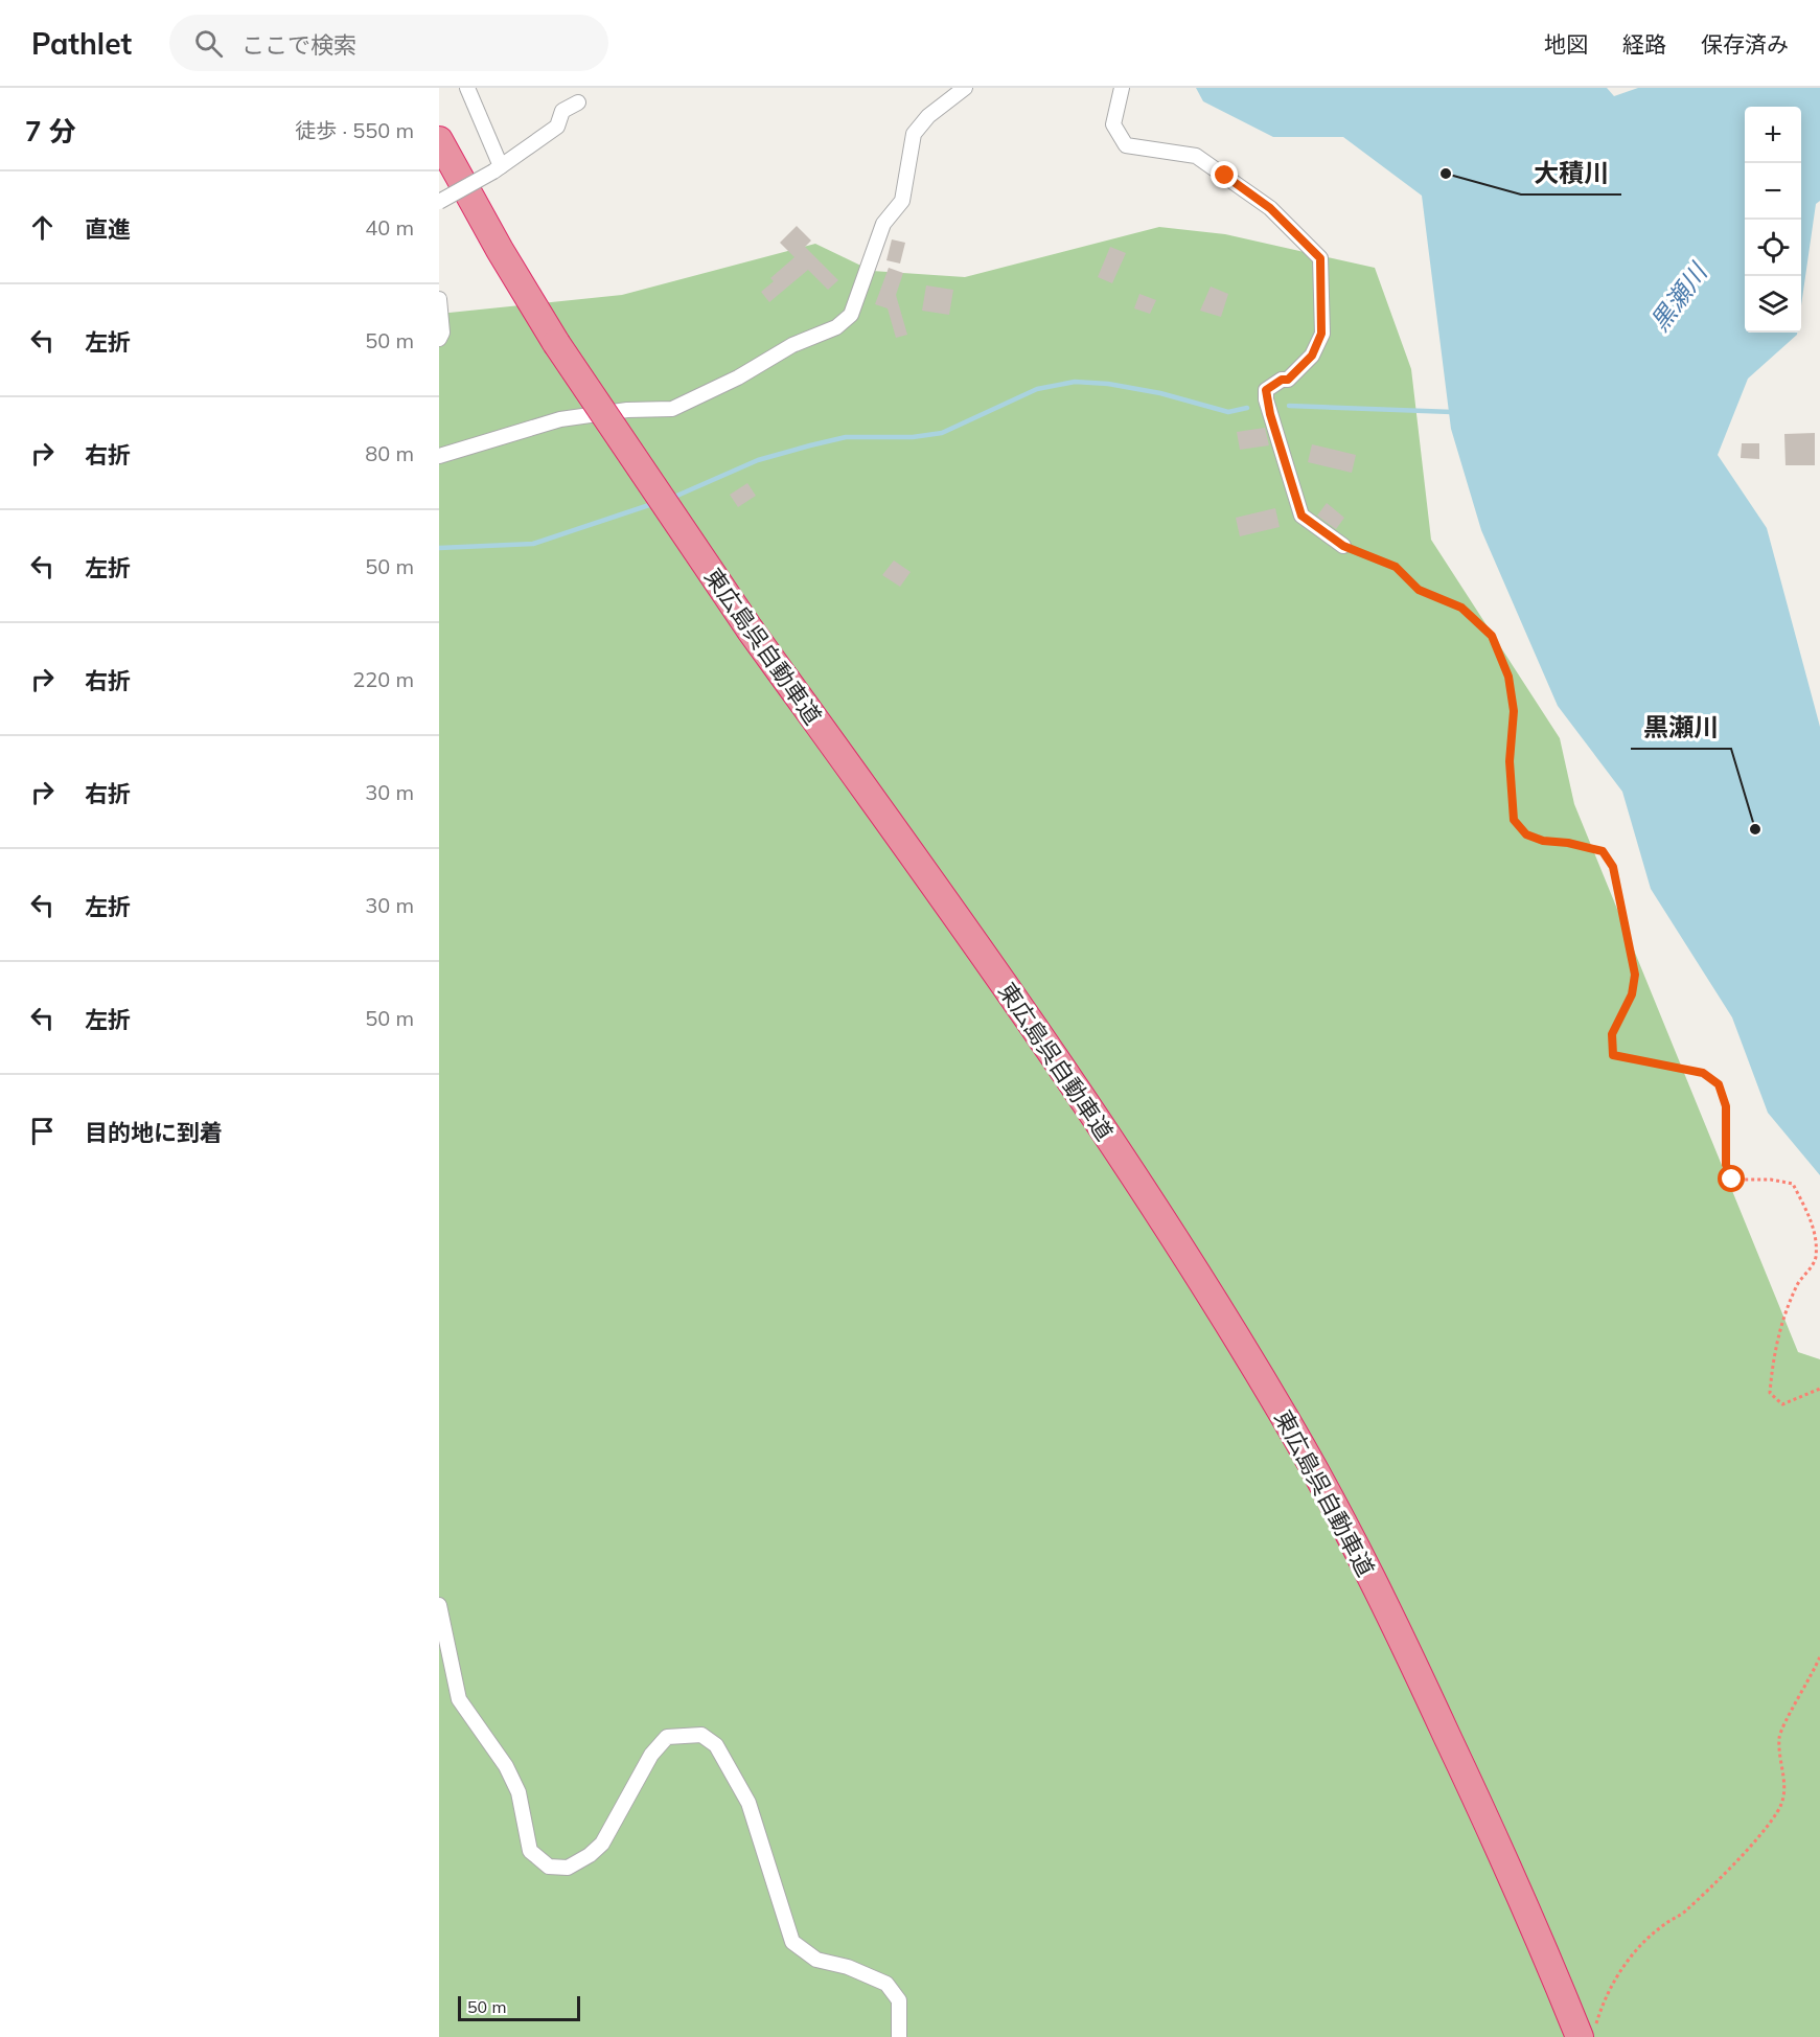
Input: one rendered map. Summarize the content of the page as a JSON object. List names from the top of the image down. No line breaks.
{"streets":{"highway":["東広島呉自動車道"]},"water":["黒瀬川"],"places":["大積川","黒瀬川"],"scale_bar":"50 m","page":{"header":"Pathlet","search":"ここで検索","nav":["地図","経路","保存済み"],"heading":["7 分","徒歩 · 550 m"],"map_buttons":["+","−"],"list":[["直進","40 m"],["左折","50 m"],["右折","80 m"],["左折","50 m"],["右折","220 m"],["右折","30 m"],["左折","30 m"],["左折","50 m"],"目的地に到着"],"scale":"50 m"}}
